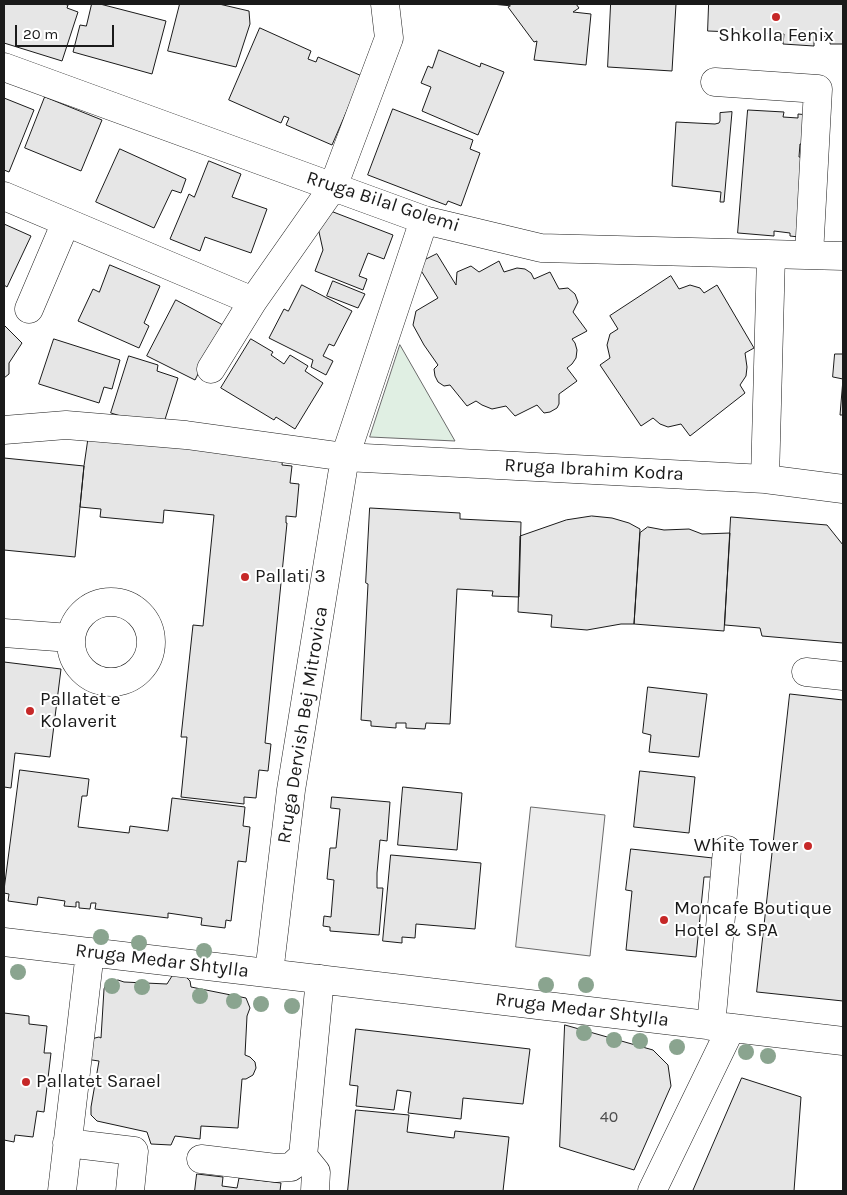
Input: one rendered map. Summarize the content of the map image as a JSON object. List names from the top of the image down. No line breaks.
{"streets":{"street":["Rruga Bilal Golemi","Rruga Ibrahim Kodra","Rruga Dervish Bej Mitrovica","Rruga Medar Shtylla"]},"crossings":[["Rruga Bilal Golemi","Rruga Dervish Bej Mitrovica"],["Rruga Ibrahim Kodra","Rruga Dervish Bej Mitrovica"],["Rruga Dervish Bej Mitrovica","Rruga Medar Shtylla"]],"places":["Shkolla Fenix","Pallati 3","Pallatet e Kolaverit","White Tower","Moncafe Boutique Hotel & SPA","Pallatet Sarael"],"house_numbers":["40"],"scale_bar":"20 m"}
